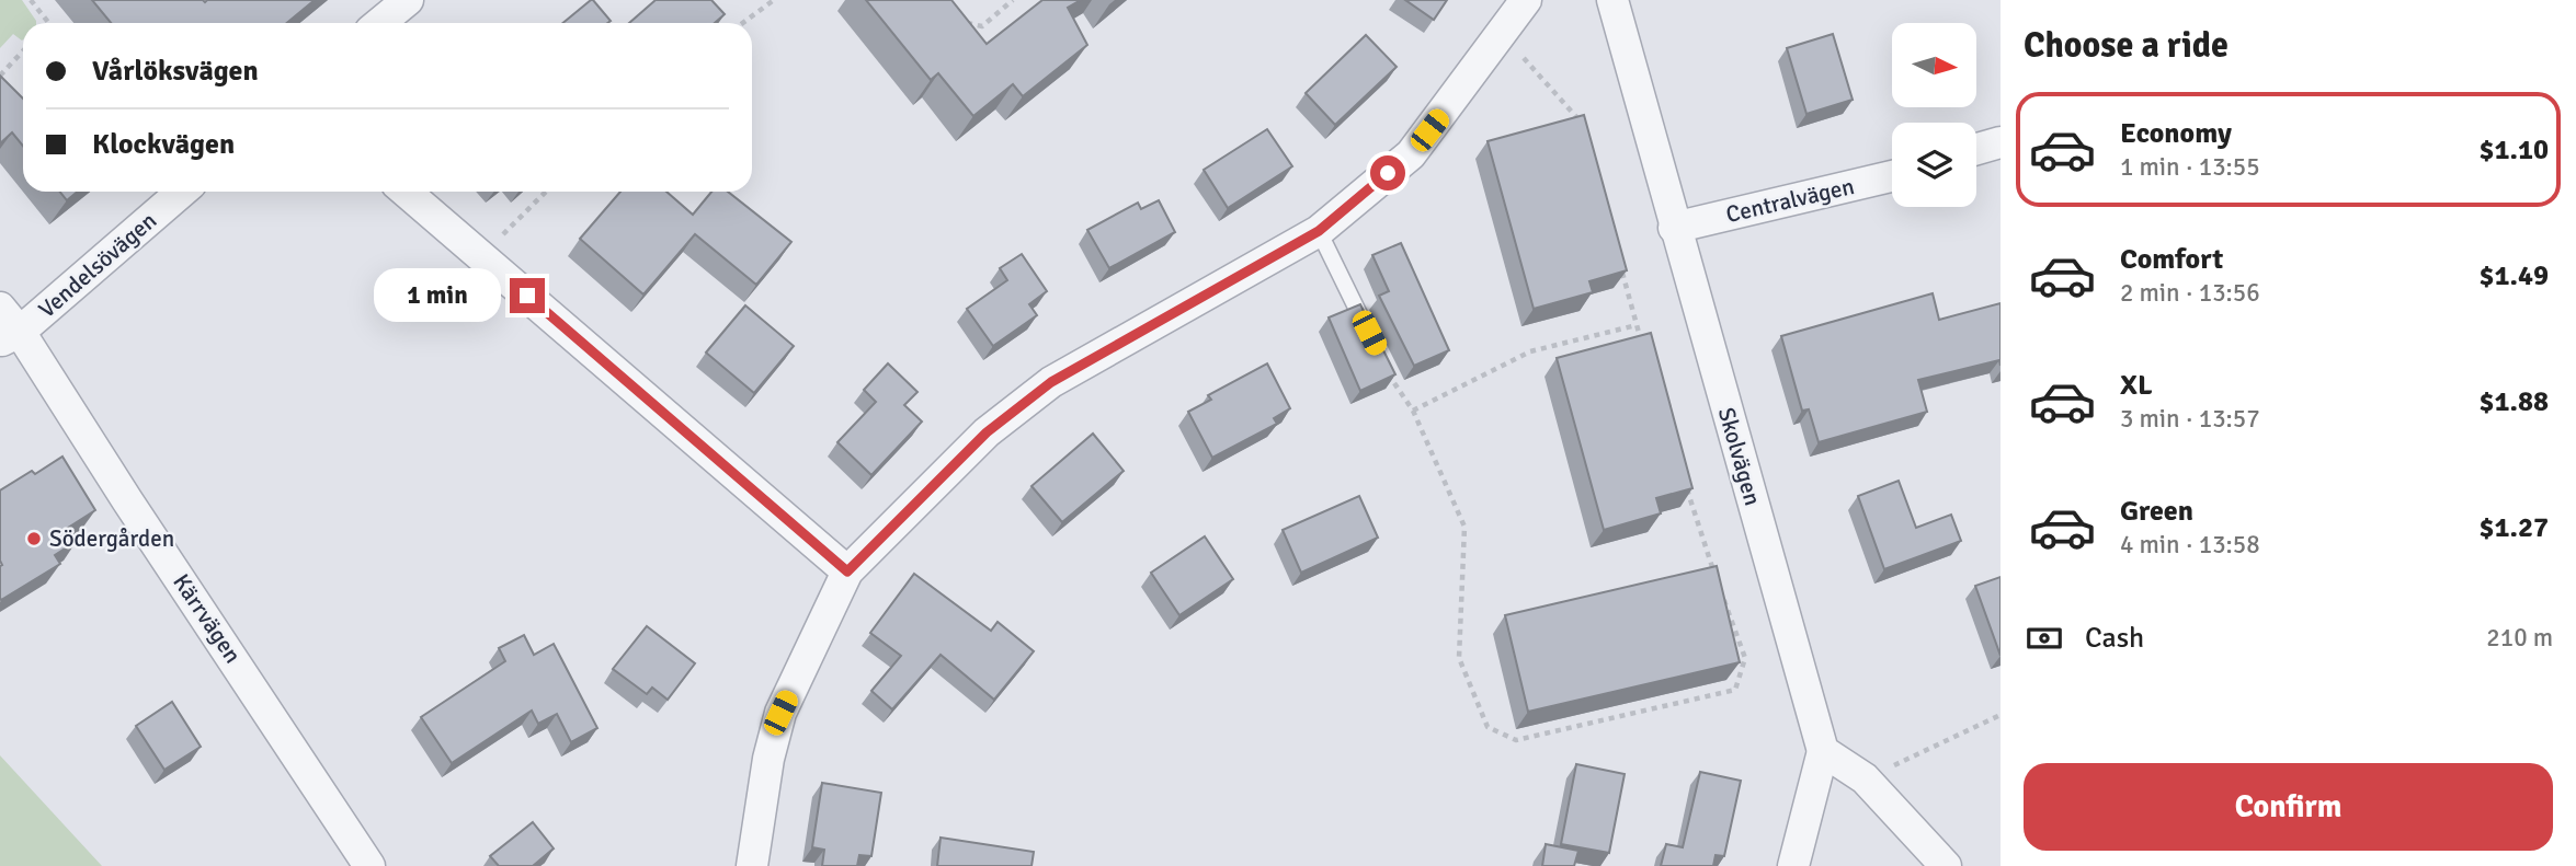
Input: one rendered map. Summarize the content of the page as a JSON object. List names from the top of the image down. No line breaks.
{"streets":{"street":["Centralvägen","Vendelsövägen","Skolvägen","Kärrvägen"]},"crossings":[["Centralvägen","Skolvägen"],["Vendelsövägen","Kärrvägen"]],"places":["Södergården"],"north":"right","page":{"heading":"Choose a ride","banner":["Vårlöksvägen","Klockvägen"],"list":[{"name":"Economy","note":"1 min · 13:55","value":"$1.10"},{"name":"Comfort","note":"2 min · 13:56","value":"$1.49"},{"name":"XL","note":"3 min · 13:57","value":"$1.88"},{"name":"Green","note":"4 min · 13:58","value":"$1.27"}],"bubble":"1 min","pay":["Cash","210 m"],"buttons":"Confirm"}}
